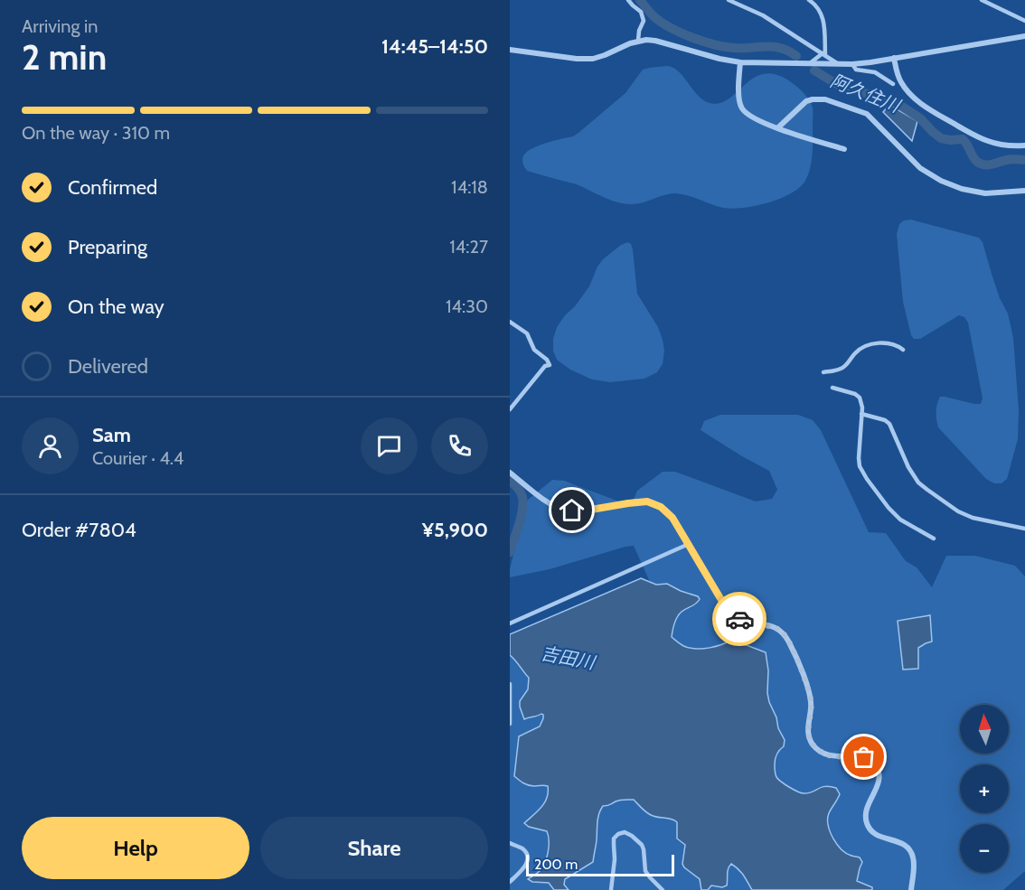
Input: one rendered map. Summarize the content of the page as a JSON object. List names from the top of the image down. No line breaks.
{"water":["阿久住川","吉田川"],"scale_bar":"200 m","north":"top","page":{"heading":["2 min","Arriving in","14:45–14:50"],"panel":["Sam","Courier · 4.4","Order #7804","¥5,900"],"bar":"On the way · 310 m","list":[["Confirmed","14:18"],["Preparing","14:27"],["On the way","14:30"],"Delivered"],"map_buttons":["+","−"],"buttons":["Help","Share"],"scale":"200 m"}}
